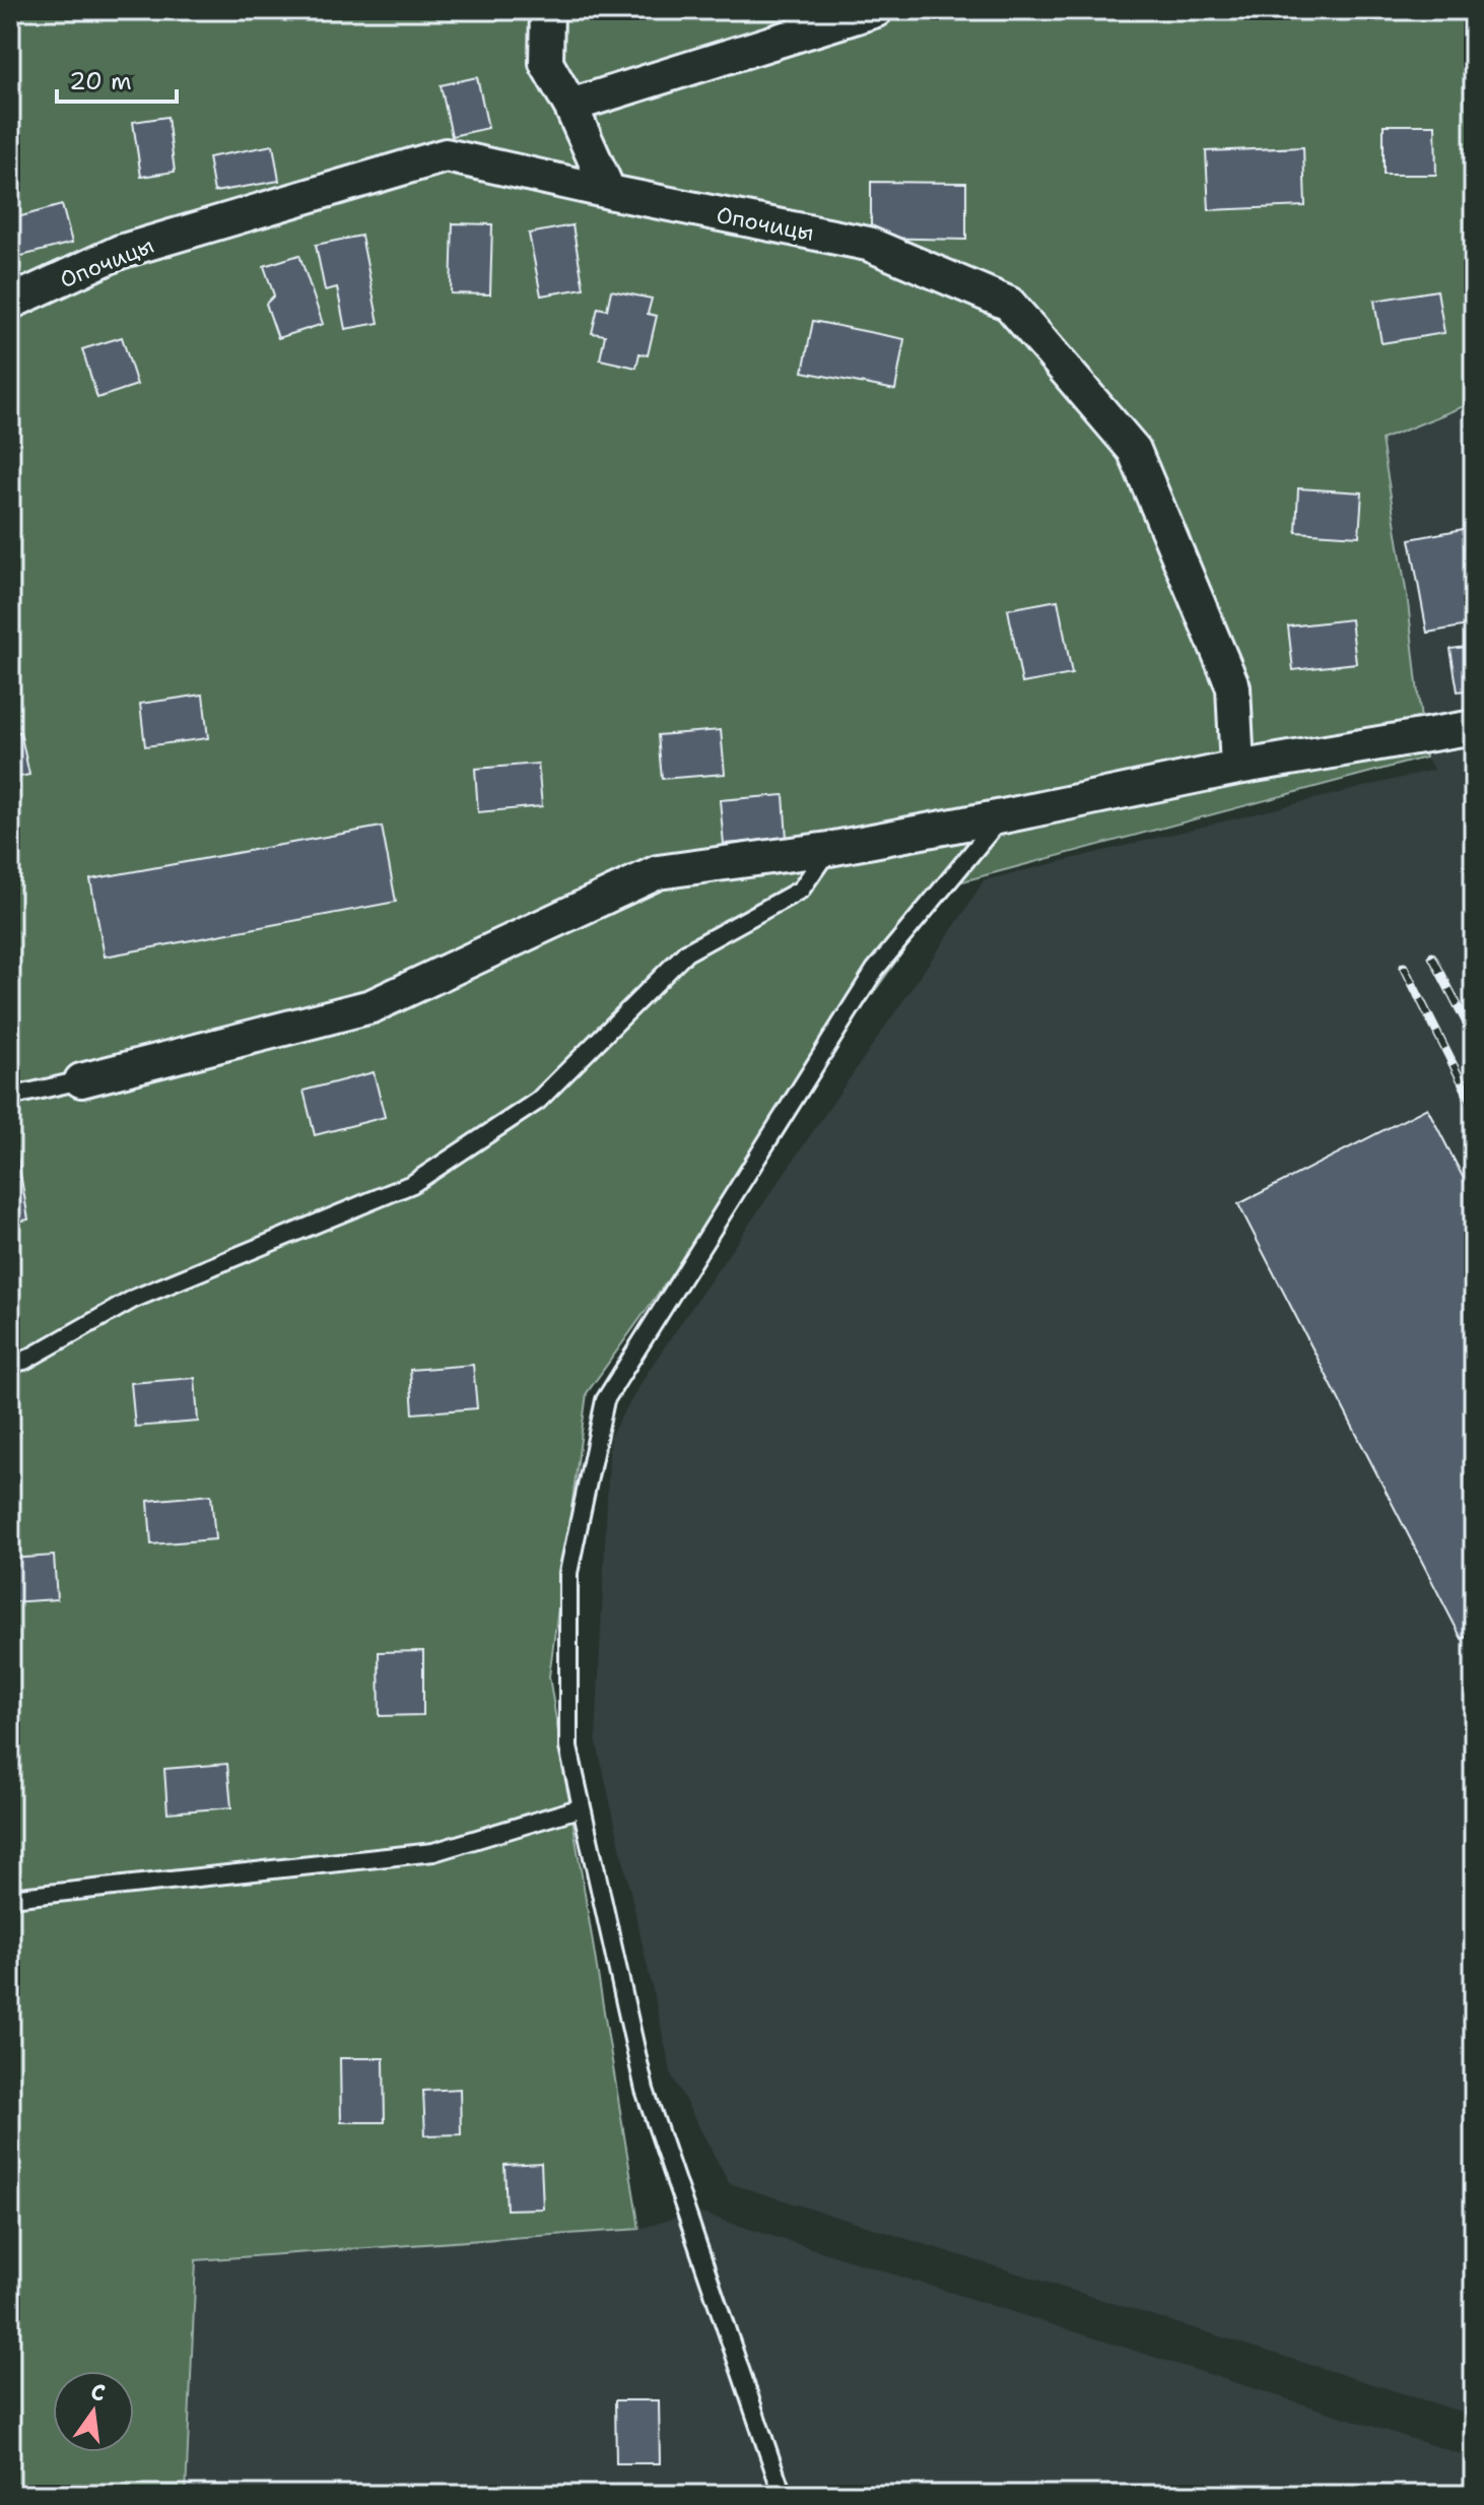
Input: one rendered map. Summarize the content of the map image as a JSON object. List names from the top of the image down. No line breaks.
{"streets":{"street":["Опочицы"]},"scale_bar":"20 m","north":"top"}
